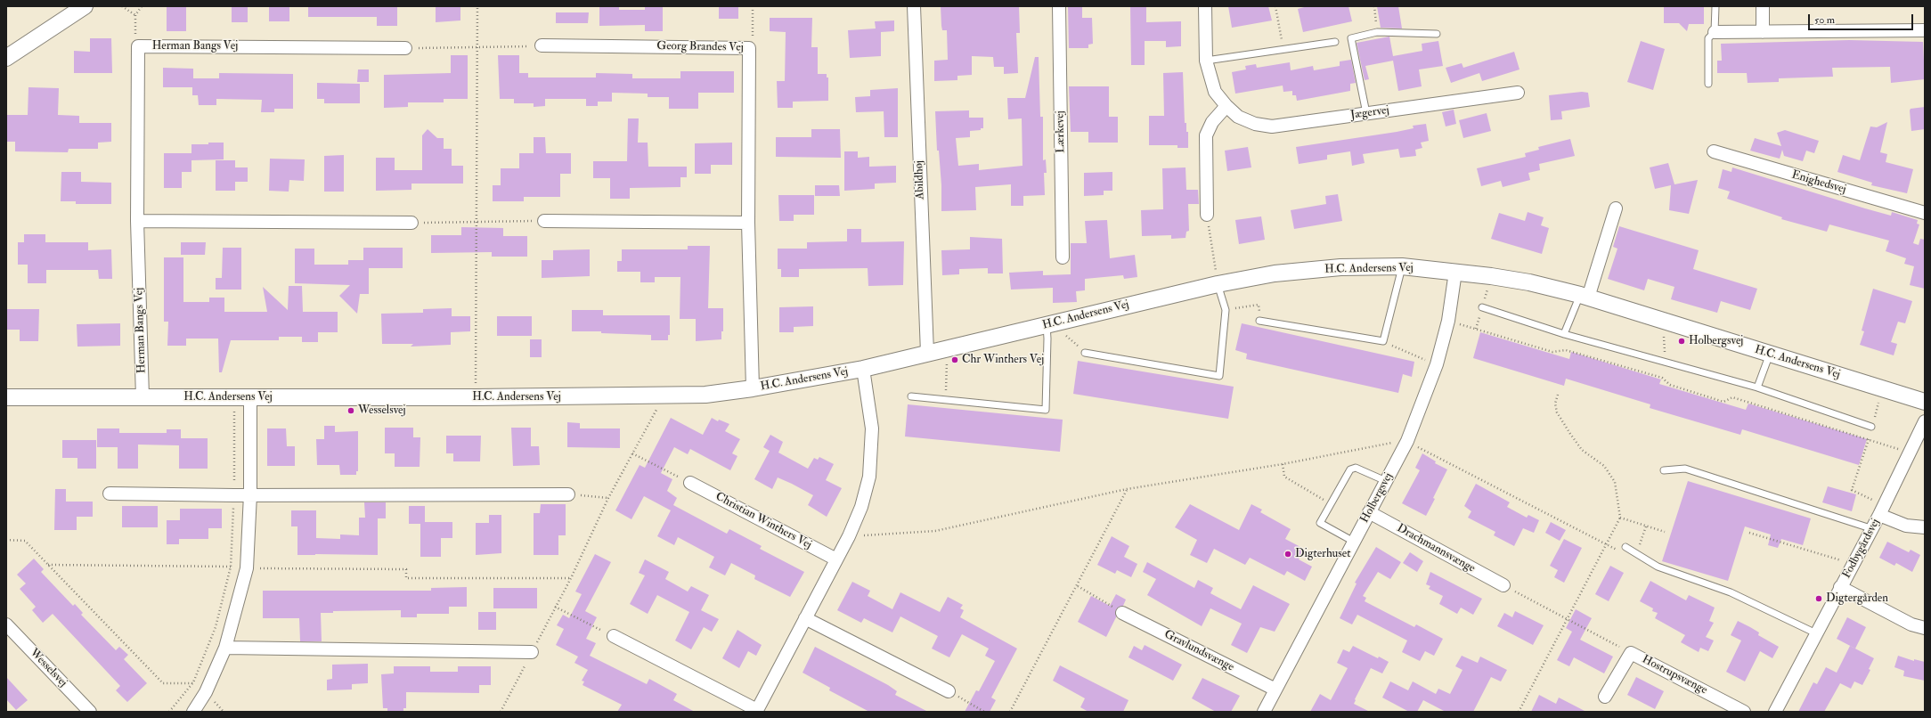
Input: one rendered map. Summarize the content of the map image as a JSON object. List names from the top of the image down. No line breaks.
{"streets":{"street":["Herman Bangs Vej","Georg Brandes Vej","Jægervej","Lærkevej","Abildhøj","Enighedsvej","H.C. Andersens Vej","Holbergsvej","Christian Winthers Vej","Drachmannsvænge","Fodbygårdsvej","Gravlundsvænge","Wesselsvej","Hostrupsvænge"]},"crossings":[["Herman Bangs Vej","H.C. Andersens Vej"],["Georg Brandes Vej","H.C. Andersens Vej"],["Abildhøj","H.C. Andersens Vej"],["H.C. Andersens Vej","Holbergsvej"],["Holbergsvej","Drachmannsvænge"],["Holbergsvej","Gravlundsvænge"]],"places":["Holbergsvej","Chr Winthers Vej","Wesselsvej","Digterhuset","Digtergården"],"scale_bar":"50 m"}
